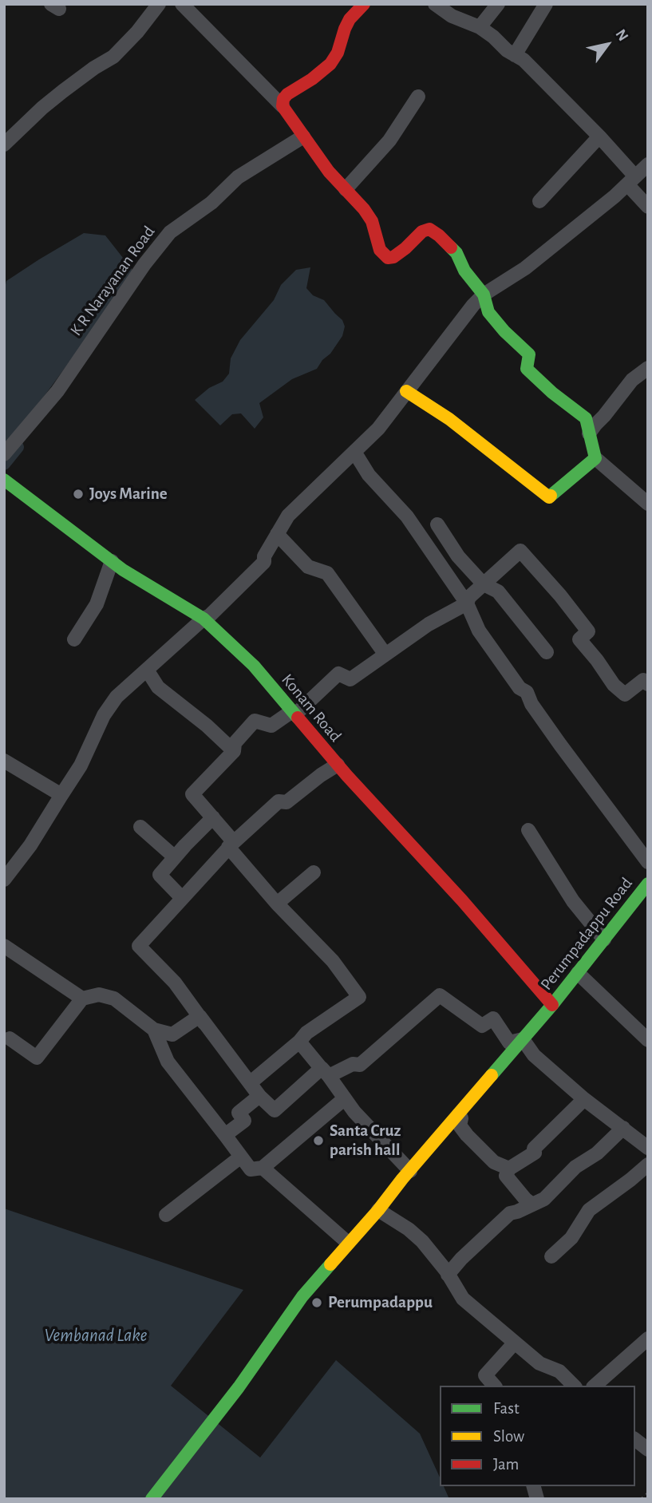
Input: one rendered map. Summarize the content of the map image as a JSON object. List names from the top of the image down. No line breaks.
{"streets":{"street":["K R Narayanan Road","Konam Road","Perumpadappu Road"]},"crossings":[["Konam Road","Perumpadappu Road"]],"water":["Vembanad Lake"],"places":["Joys Marine","Santa Cruz parish hall","Perumpadappu"],"legend":["Fast","Slow","Jam"],"north":"top right"}
